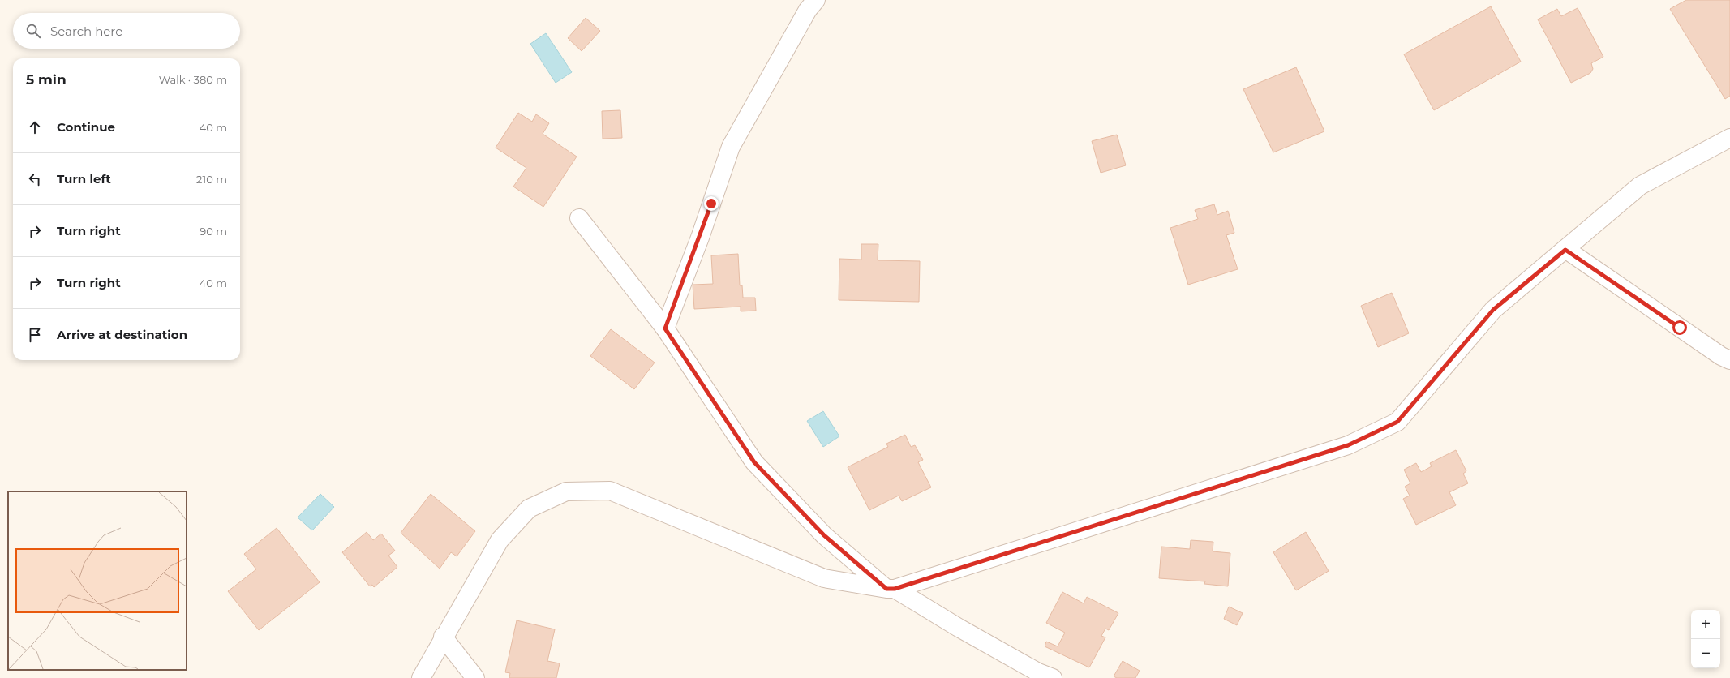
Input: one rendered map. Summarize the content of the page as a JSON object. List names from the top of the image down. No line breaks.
{"page":{"search":"Search here","heading":["5 min","Walk · 380 m"],"list":[["Continue","40 m"],["Turn left","210 m"],["Turn right","90 m"],["Turn right","40 m"],"Arrive at destination"],"map_buttons":["+","−"]}}
